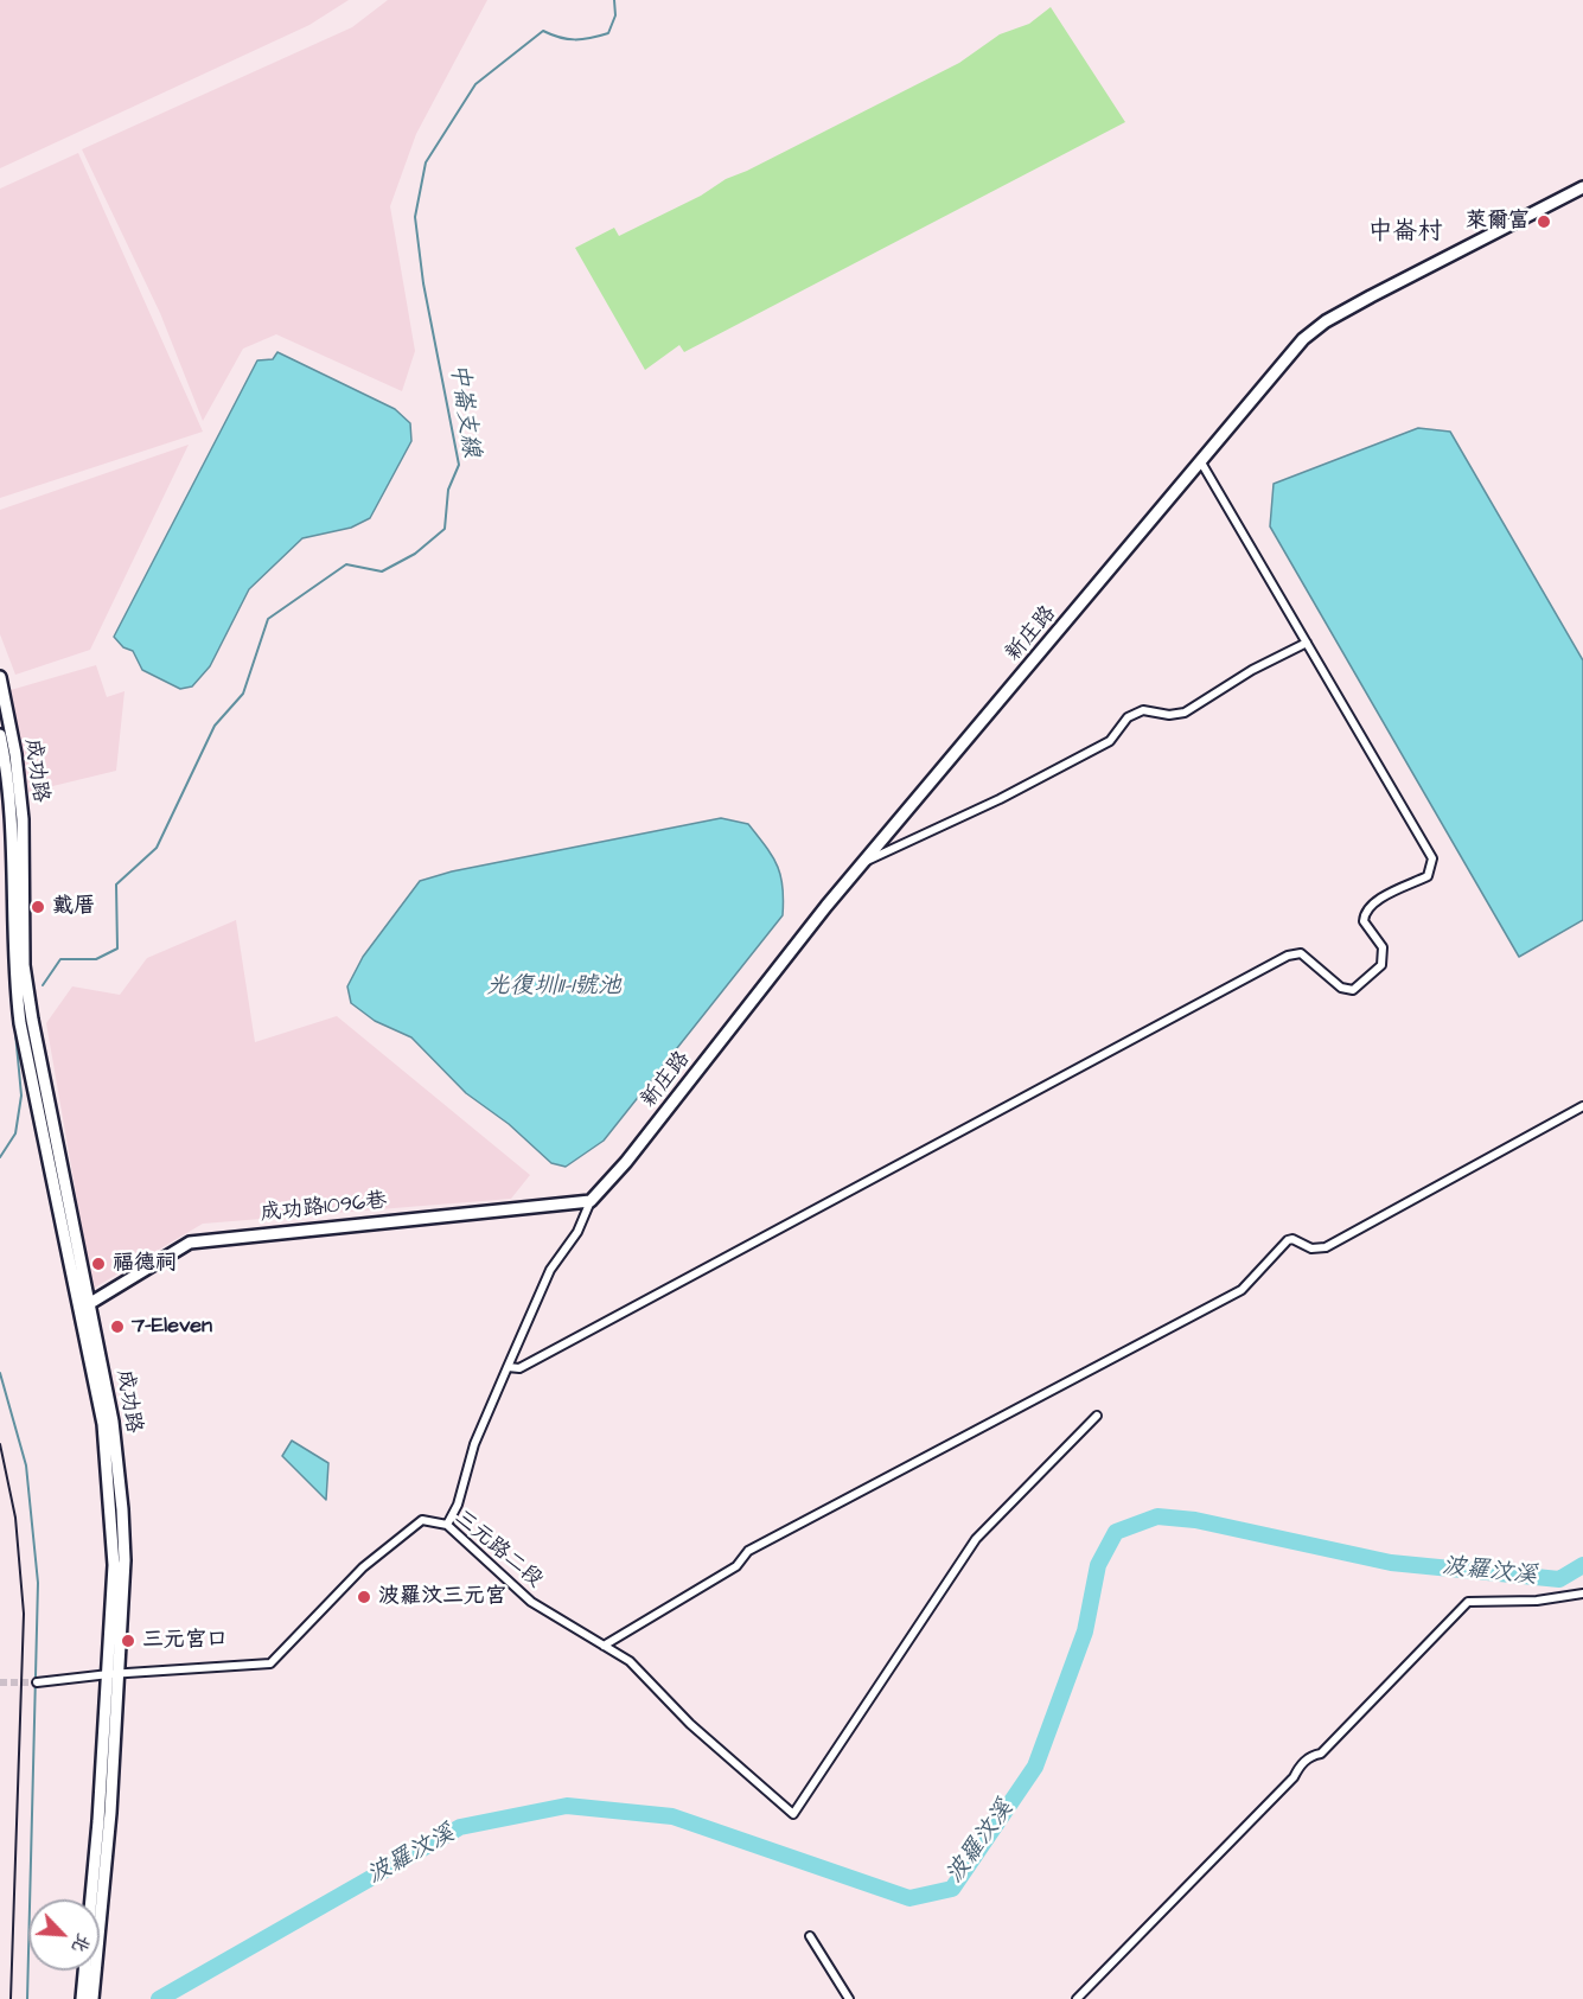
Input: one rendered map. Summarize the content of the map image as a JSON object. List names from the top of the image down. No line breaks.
{"streets":{"street":["新庄路","成功路","成功路1096巷","三元路二段"]},"crossings":[["新庄路","成功路1096巷"],["成功路","成功路1096巷"],["成功路","三元路二段"]],"districts":["中崙村"],"water":["中崙支線","光復圳11-1號池","波羅汶溪"],"places":["萊爾富","戴厝","福德祠","7-Eleven","波羅汶三元宮","三元宮口"],"north":"bottom right"}
